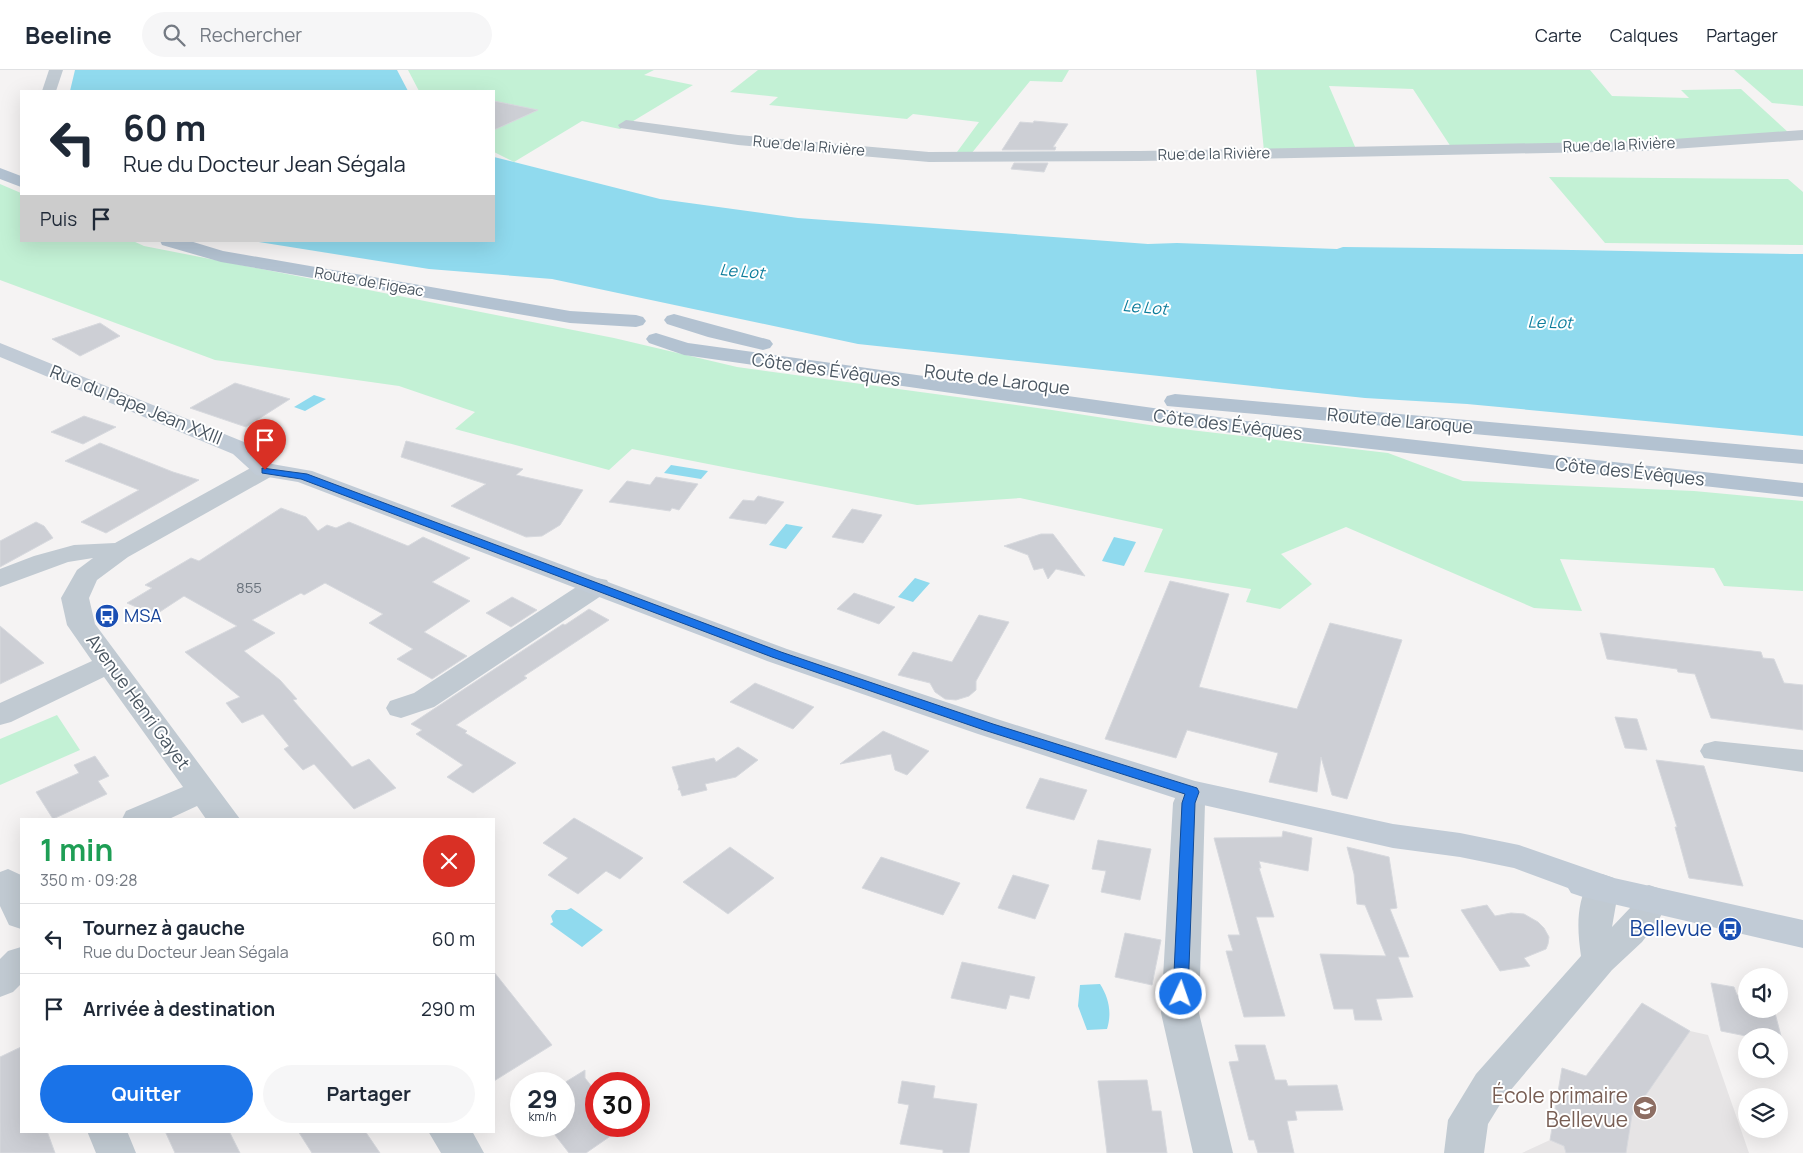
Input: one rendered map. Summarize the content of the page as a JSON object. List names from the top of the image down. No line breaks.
{"streets":{"main road":["Route de Figeac","Côte des Évêques","Route de Laroque"],"street":["Rue de la Rivière","Rue du Pape Jean XXIII","Avenue Henri Gayet"]},"crossings":[["Route de Figeac","Côte des Évêques"],["Route de Figeac","Route de Laroque"],["Côte des Évêques","Route de Laroque"],["Rue du Pape Jean XXIII","Avenue Henri Gayet"]],"water":["Le Lot"],"places":{"bus stop":["MSA","Bellevue"],"school or university":["École primaire Bellevue"]},"house_numbers":["855"],"page":{"header":"Beeline","search":"Rechercher","nav":["Carte","Calques","Partager"],"turn":["60 m","Rue du Docteur Jean Ségala"],"then":"Puis","heading":["1 min","350 m · 09:28"],"list":[{"name":"Tournez à gauche","note":"Rue du Docteur Jean Ségala","value":"60 m"},{"name":"Arrivée à destination","value":"290 m"}],"buttons":["Quitter","Partager"],"speed":"29 km/h","limit":"30"}}
